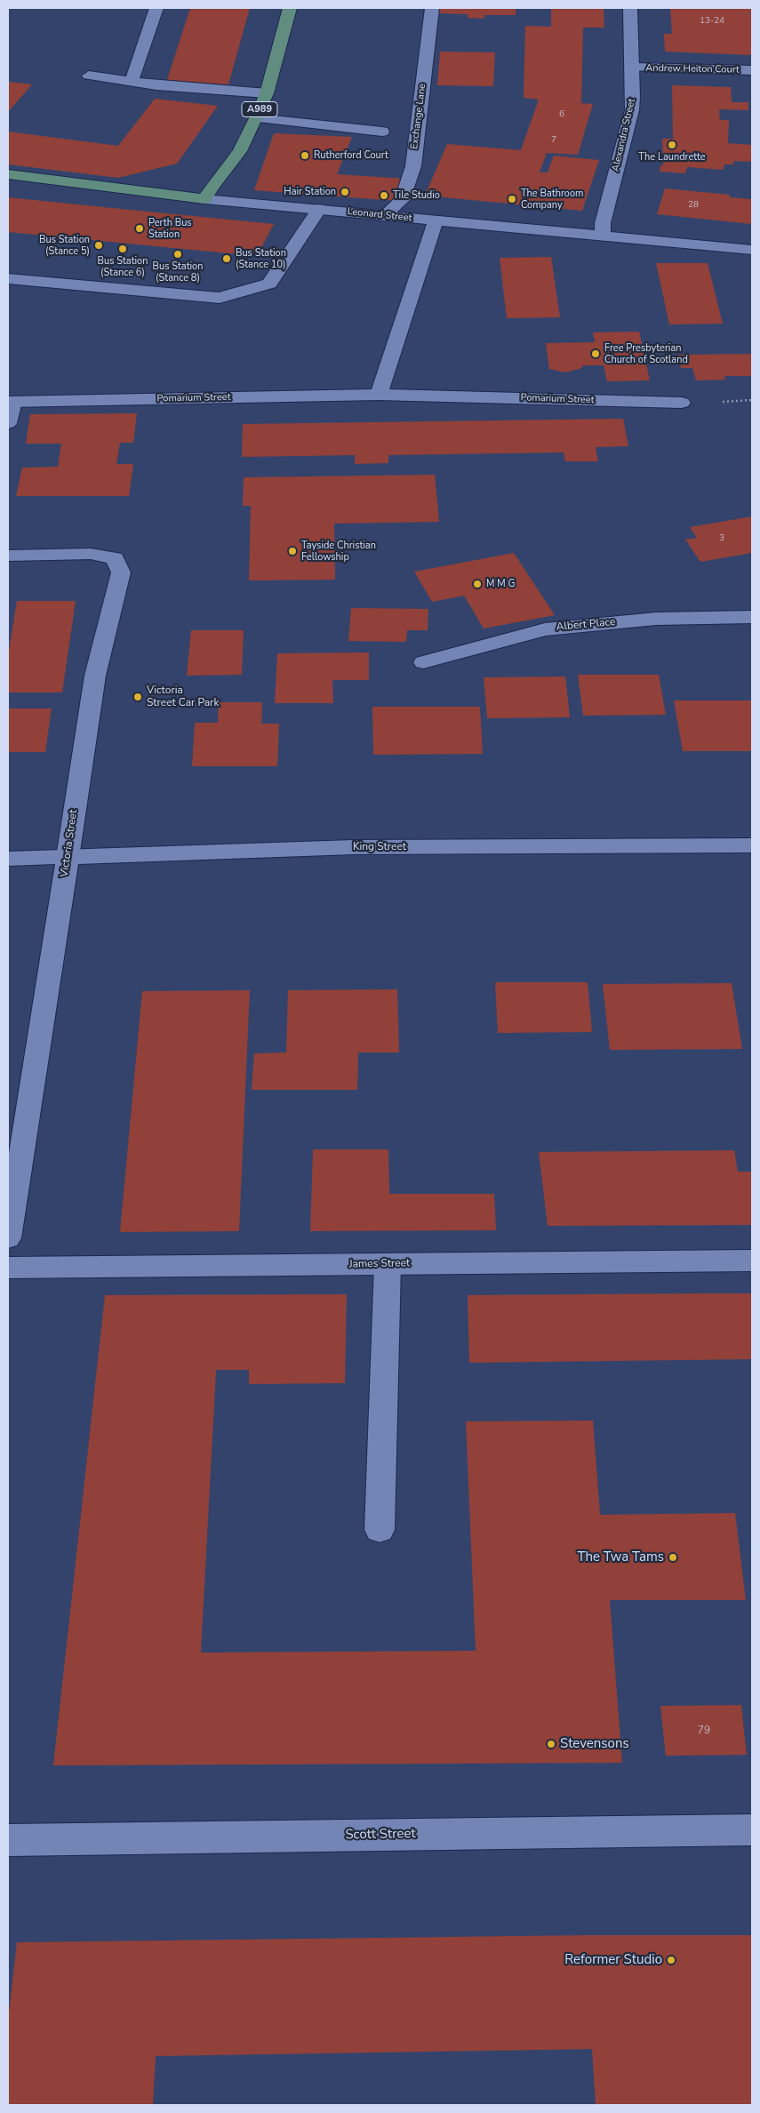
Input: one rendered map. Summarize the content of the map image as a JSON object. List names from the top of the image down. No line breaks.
{"streets":{"main road":["A989","Leonard Street"],"street":["Andrew Heiton Court","Exchange Lane","Alexandra Street","Pomarium Street","Albert Place","Victoria Street","King Street","James Street","Scott Street"]},"crossings":[["Andrew Heiton Court","Alexandra Street"],["A989","Leonard Street"],["Exchange Lane","Leonard Street"],["Alexandra Street","Leonard Street"],["Victoria Street","King Street"]],"places":["The Laundrette","Rutherford Court","Hair Station","Tile Studio","The Bathroom Company","Perth Bus Station","Bus Station (Stance 5)","Bus Station (Stance 6)","Bus Station (Stance 8)","Bus Station (Stance 10)","Free Presbyterian Church of Scotland","Tayside Christian Fellowship","M M G","Victoria Street Car Park","The Twa Tams","Stevensons","Reformer Studio"],"house_numbers":["13-24","6","7","28","3","79"]}
